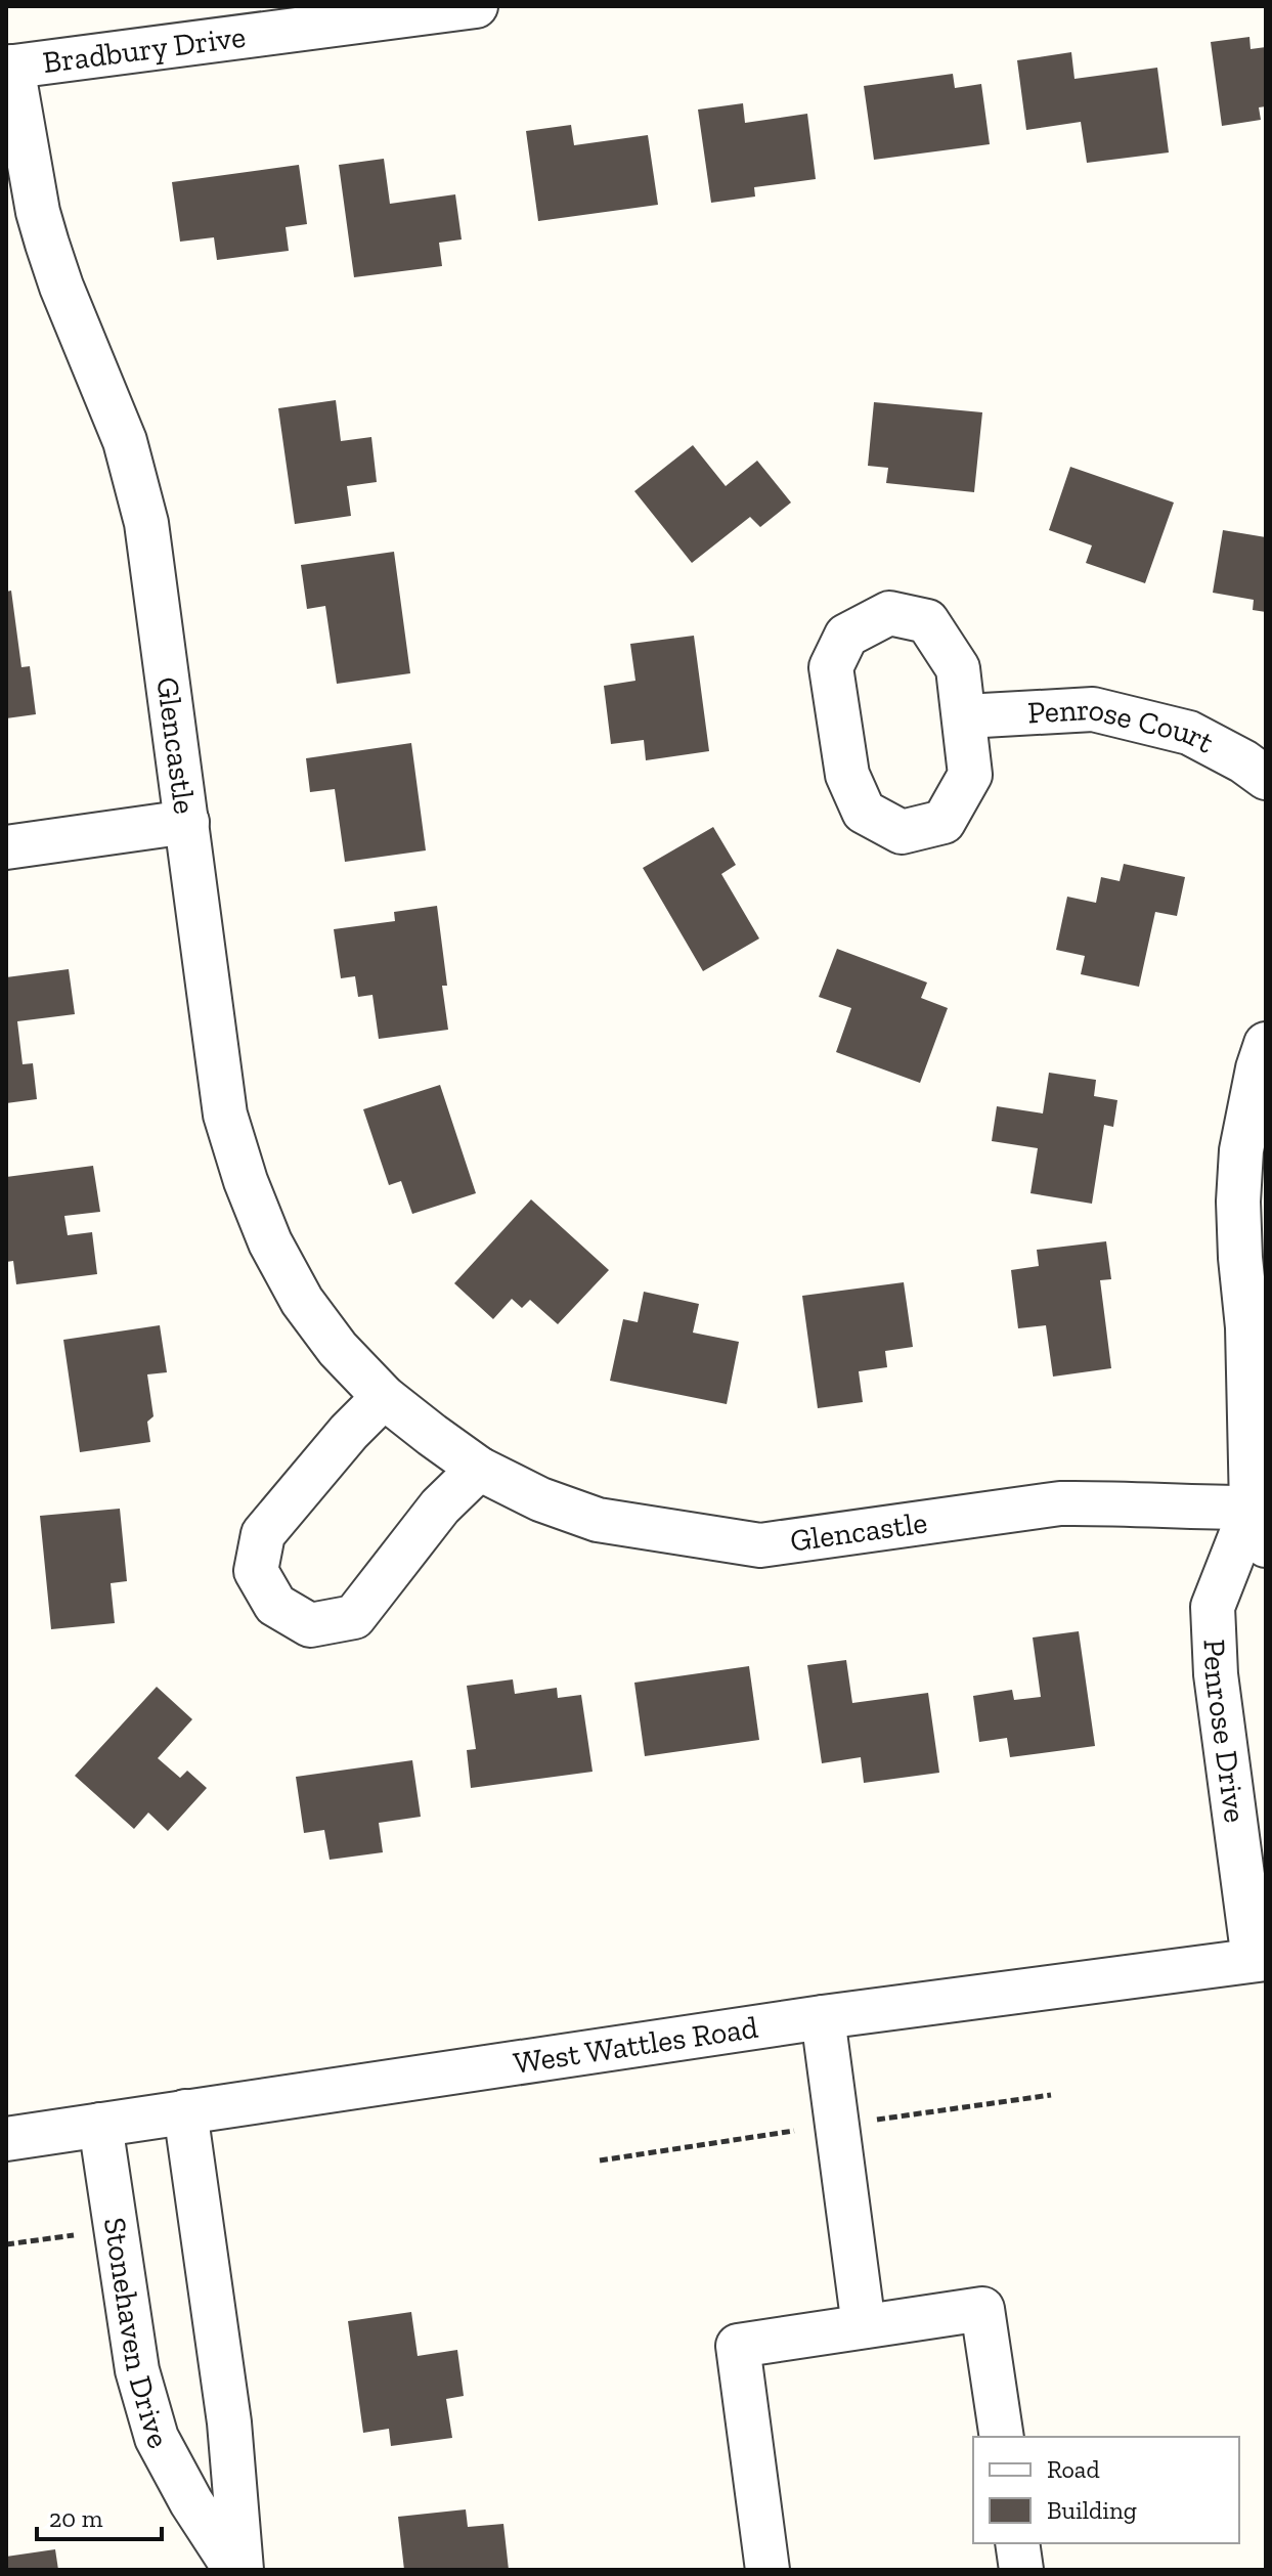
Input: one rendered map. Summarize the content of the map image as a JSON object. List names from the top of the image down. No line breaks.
{"streets":{"street":["Bradbury Drive","Penrose Court","Glencastle","Penrose Drive","West Wattles Road","Stonehaven Drive"]},"crossings":[["Bradbury Drive","Glencastle"],["Glencastle","Penrose Drive"],["Penrose Drive","West Wattles Road"],["West Wattles Road","Stonehaven Drive"]],"legend":["Road","Building"],"scale_bar":"20 m"}
